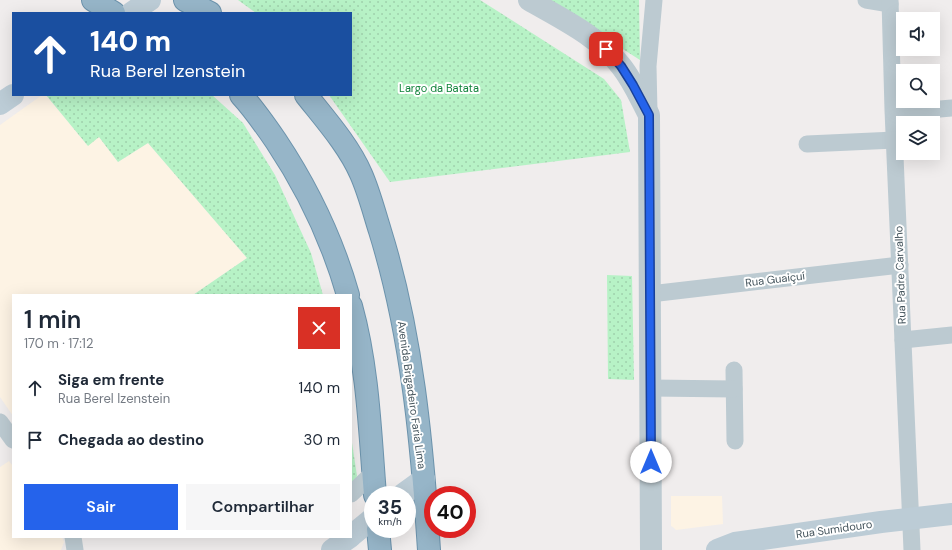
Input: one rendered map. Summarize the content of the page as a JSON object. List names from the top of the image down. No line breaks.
{"streets":{"highway":["Avenida Brigadeiro Faria Lima"],"main road":["Rua Sumidouro"],"street":["Rua Padre Carvalho","Rua Guaiçuí"]},"crossings":[["Rua Padre Carvalho","Rua Guaiçuí"],["Rua Padre Carvalho","Rua Sumidouro"]],"parks":["Largo da Batata"],"page":{"turn":["140 m","Rua Berel Izenstein"],"heading":["1 min","170 m · 17:12"],"list":[{"name":"Siga em frente","note":"Rua Berel Izenstein","value":"140 m"},{"name":"Chegada ao destino","value":"30 m"}],"buttons":["Sair","Compartilhar"],"speed":"35 km/h","limit":"40"}}
